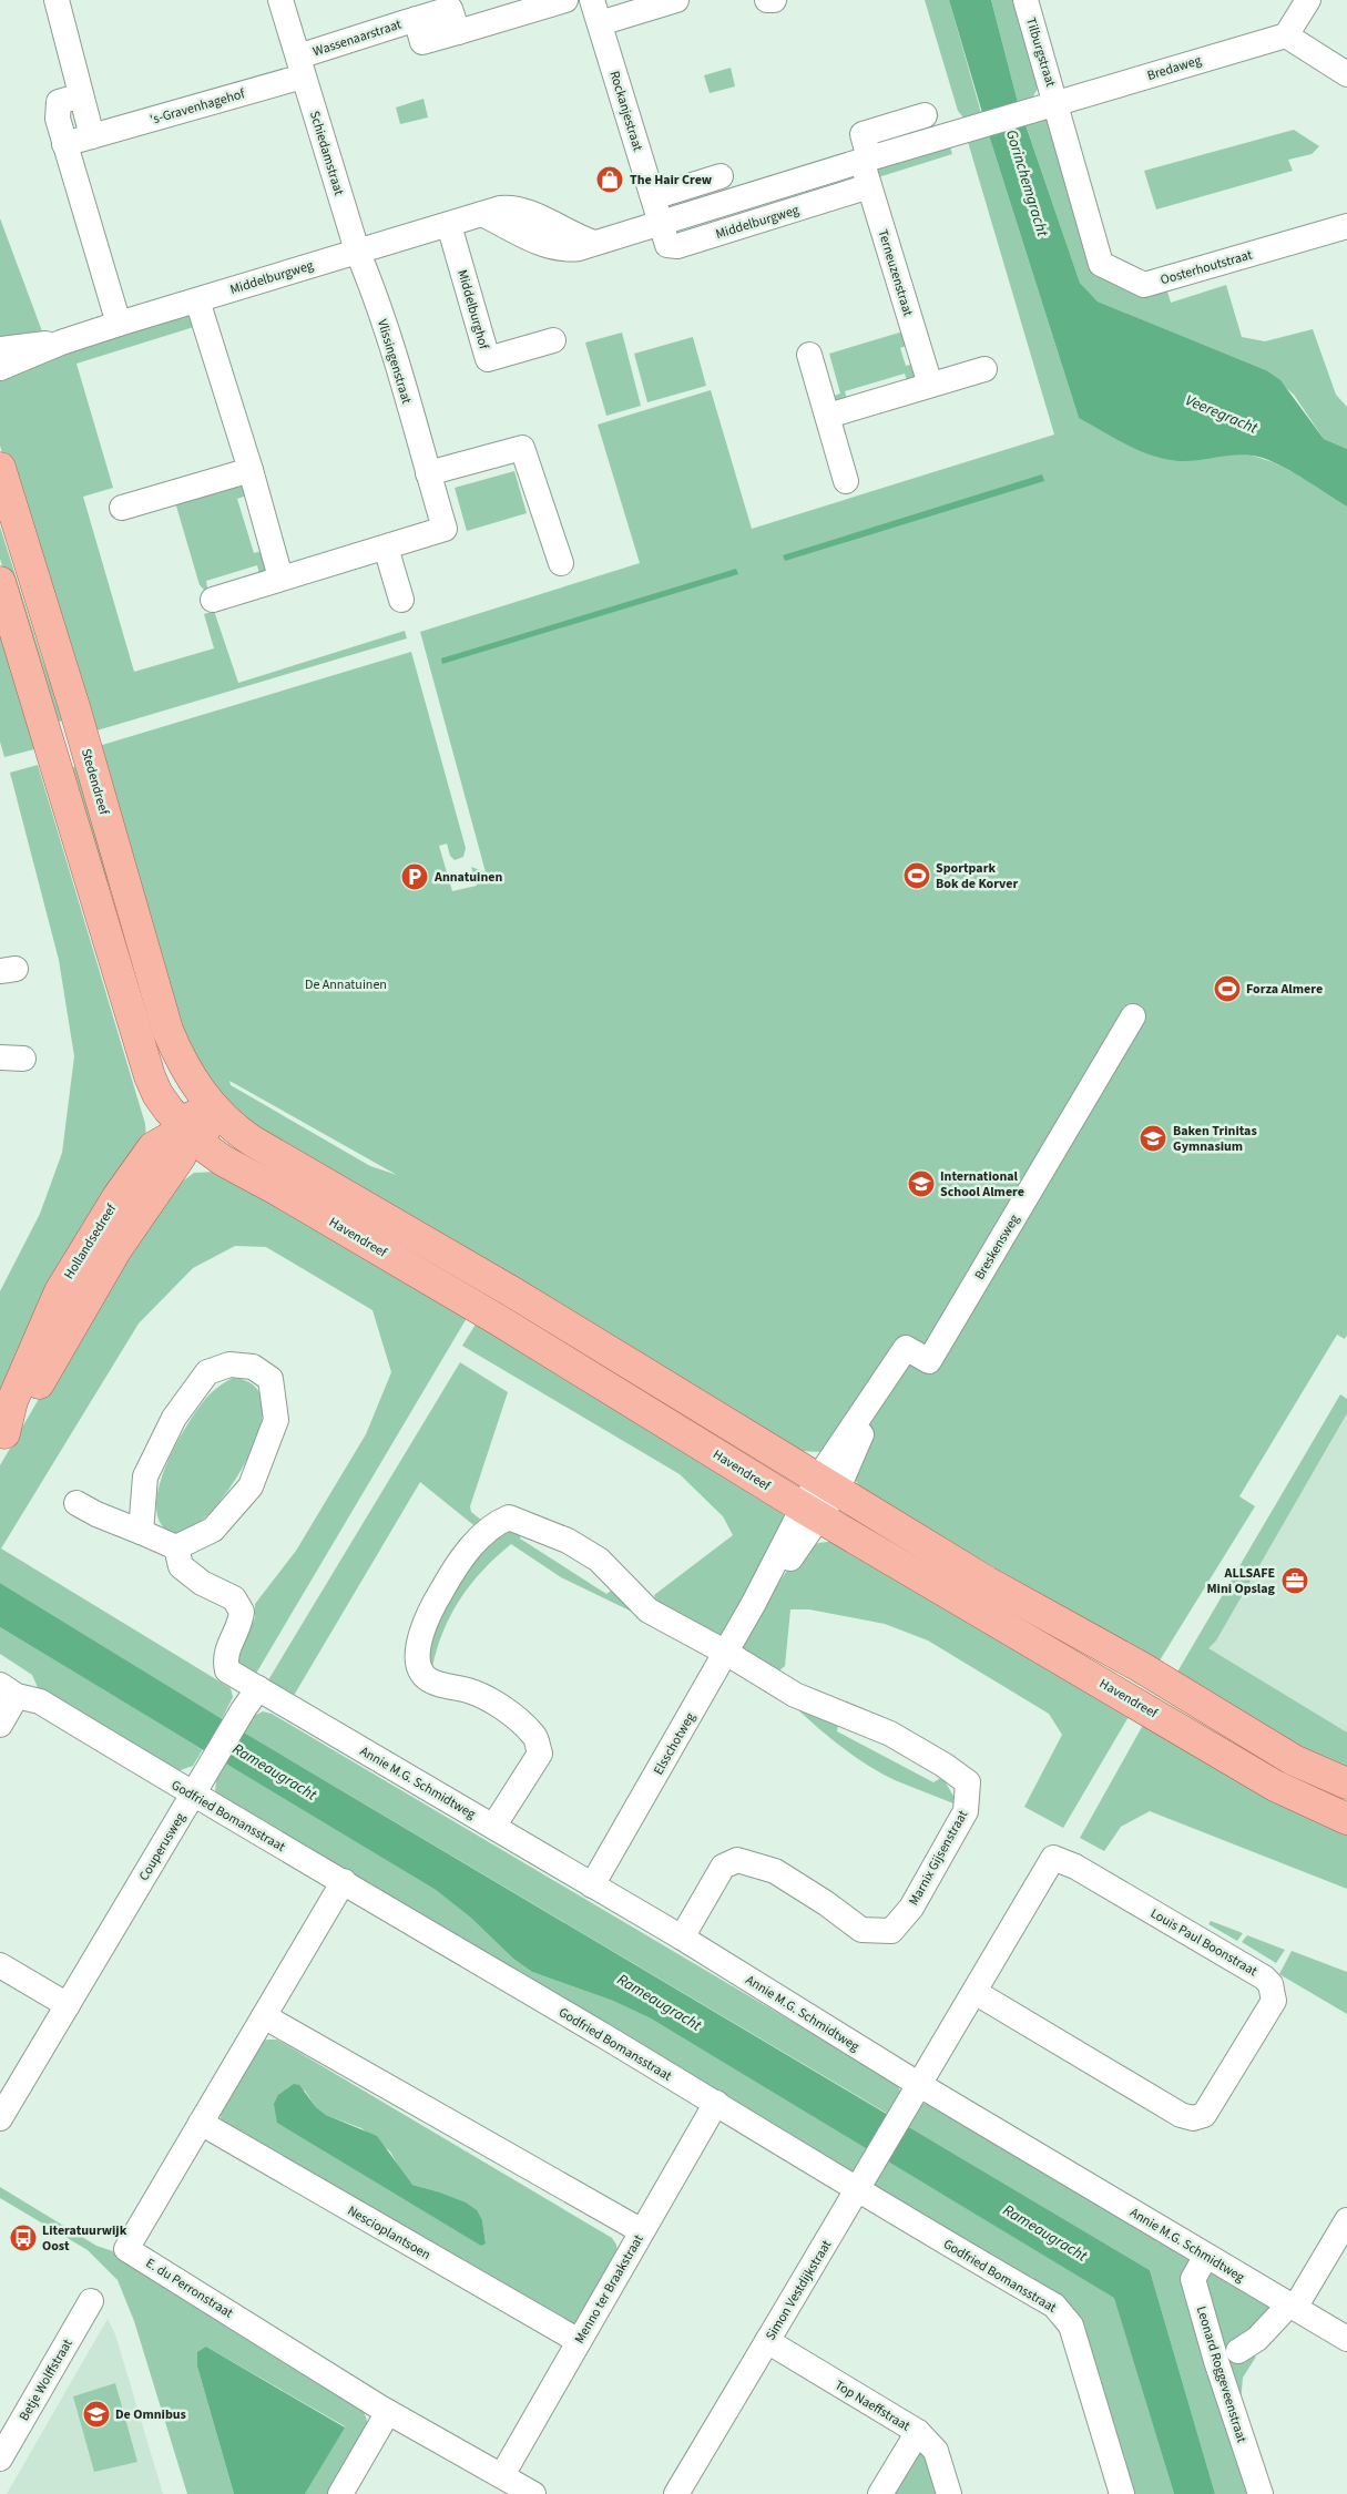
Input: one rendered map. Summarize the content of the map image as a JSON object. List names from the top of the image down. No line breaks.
{"streets":{"main road":["Stedendreef","Havendreef","Hollandsedreef"],"street":["Wassenaarstraat","Tilburgstraat","Bredaweg","'s-Gravenhagehof","Rockanjestraat","Schiedamstraat","Middelburgweg","Oosterhoutstraat","Terneuzenstraat","Middelburghof","Vlissingenstraat","Breskensweg","Elsschotweg","Annie M.G. Schmidtweg","Godfried Bomansstraat","Couperusweg","Marnix Gijsenstraat","Louis Paul Boonstraat","Nescioplantsoen","E. du Perronstraat","Menno ter Braakstraat","Simon Vestdijkstraat","Leonard Roggeveenstraat","Betje Wolffstraat","Top Naeffstraat"]},"crossings":[["Wassenaarstraat","'s-Gravenhagehof"],["Wassenaarstraat","Schiedamstraat"],["Tilburgstraat","Bredaweg"],["Tilburgstraat","Oosterhoutstraat"],["Bredaweg","Middelburgweg"],["Bredaweg","Oosterhoutstraat"],["'s-Gravenhagehof","Schiedamstraat"],["Rockanjestraat","Middelburgweg"],["Schiedamstraat","Middelburgweg"],["Schiedamstraat","Vlissingenstraat"],["Middelburgweg","Terneuzenstraat"],["Middelburgweg","Middelburghof"],["Middelburgweg","Vlissingenstraat"],["Stedendreef","Hollandsedreef"],["Havendreef","Hollandsedreef"],["Havendreef","Elsschotweg"],["Breskensweg","Elsschotweg"],["Elsschotweg","Annie M.G. Schmidtweg"],["Elsschotweg","Marnix Gijsenstraat"],["Annie M.G. Schmidtweg","Couperusweg"],["Annie M.G. Schmidtweg","Marnix Gijsenstraat"],["Annie M.G. Schmidtweg","Louis Paul Boonstraat"],["Annie M.G. Schmidtweg","Simon Vestdijkstraat"],["Annie M.G. Schmidtweg","Leonard Roggeveenstraat"],["Godfried Bomansstraat","Couperusweg"],["Godfried Bomansstraat","E. du Perronstraat"],["Godfried Bomansstraat","Menno ter Braakstraat"],["Godfried Bomansstraat","Simon Vestdijkstraat"],["Louis Paul Boonstraat","Simon Vestdijkstraat"],["Nescioplantsoen","E. du Perronstraat"],["Nescioplantsoen","Menno ter Braakstraat"],["E. du Perronstraat","Menno ter Braakstraat"],["Simon Vestdijkstraat","Top Naeffstraat"]],"water":["Gorinchemgracht","Veeregracht","Rameaugracht"],"parks":["De Annatuinen"],"places":{"shop":["The Hair Crew"],"sports":["Sportpark Bok de Korver","Forza Almere"],"parking":["Annatuinen"],"school or university":["Baken Trinitas Gymnasium","International School Almere","De Omnibus"],"office":["ALLSAFE Mini Opslag"],"bus stop":["Literatuurwijk Oost"]}}
